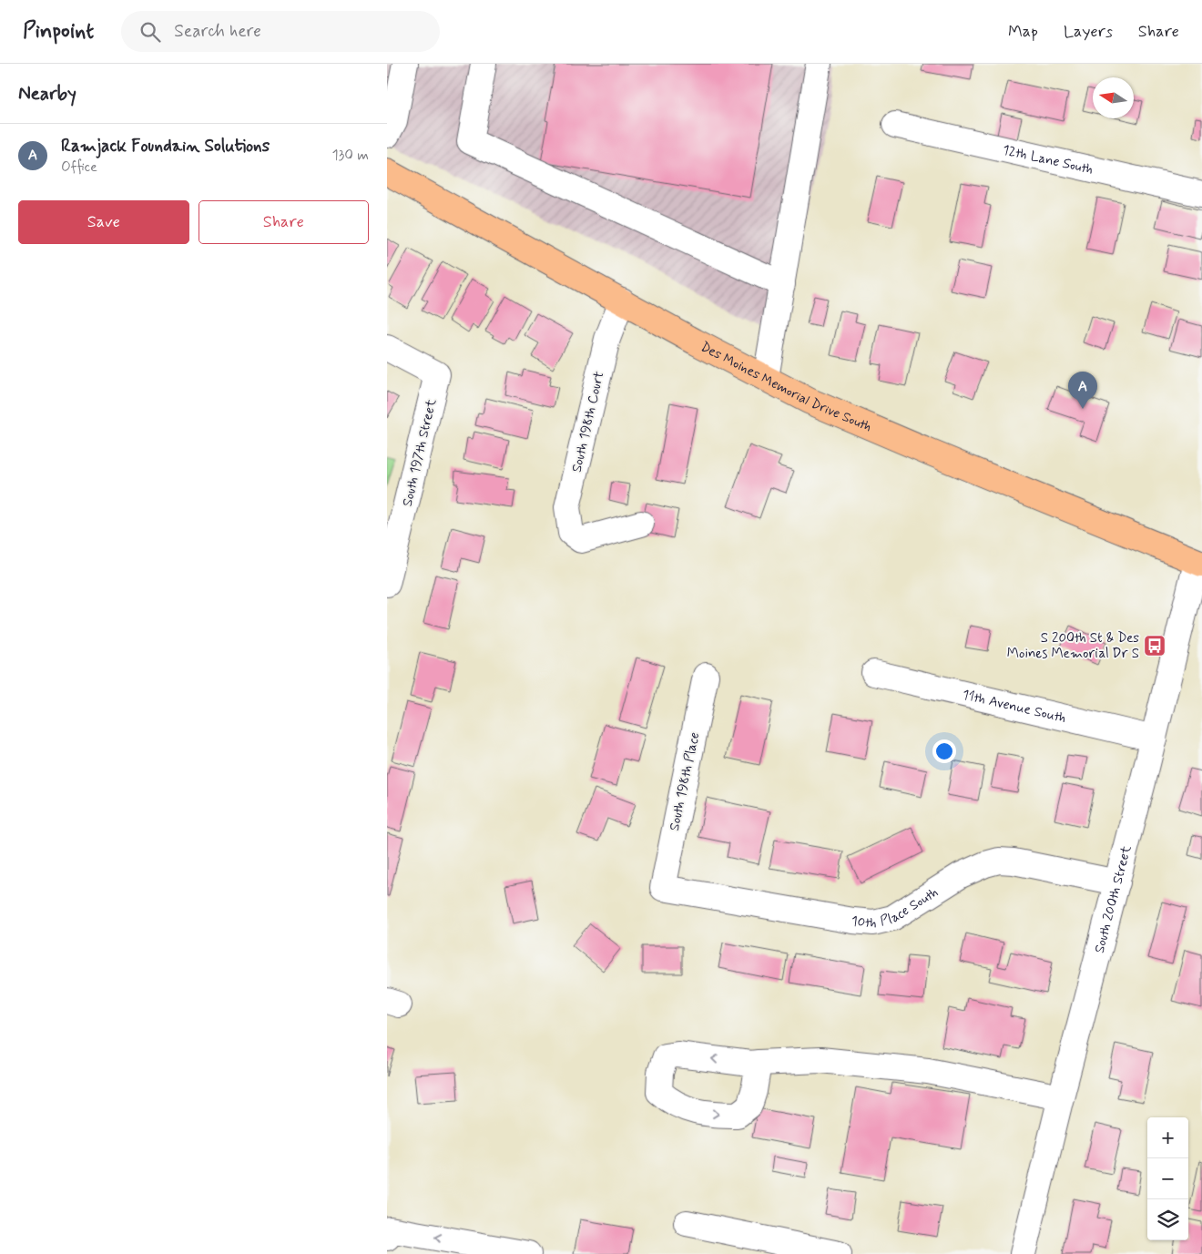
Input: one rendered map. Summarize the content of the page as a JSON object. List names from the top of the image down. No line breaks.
{"streets":{"main road":["Des Moines Memorial Drive South"],"street":["12th Lane South","South 198th Court","South 197th Street","11th Avenue South","South 198th Place","South 200th Street","10th Place South"]},"crossings":[["Des Moines Memorial Drive South","South 198th Court"],["Des Moines Memorial Drive South","South 200th Street"],["11th Avenue South","South 200th Street"],["South 198th Place","10th Place South"],["South 200th Street","10th Place South"]],"places":{"bus stop":["S 200th St & Des Moines Memorial Dr S"]},"north":"left","page":{"header":"Pinpoint","search":"Search here","nav":["Map","Layers","Share"],"heading":"Nearby","list":[{"mark":"A","name":"Ramjack Foundain Solutions","note":"Office","value":"130 m"}],"buttons":["Save","Share"],"pins":"A","map_buttons":["+","−"]}}
